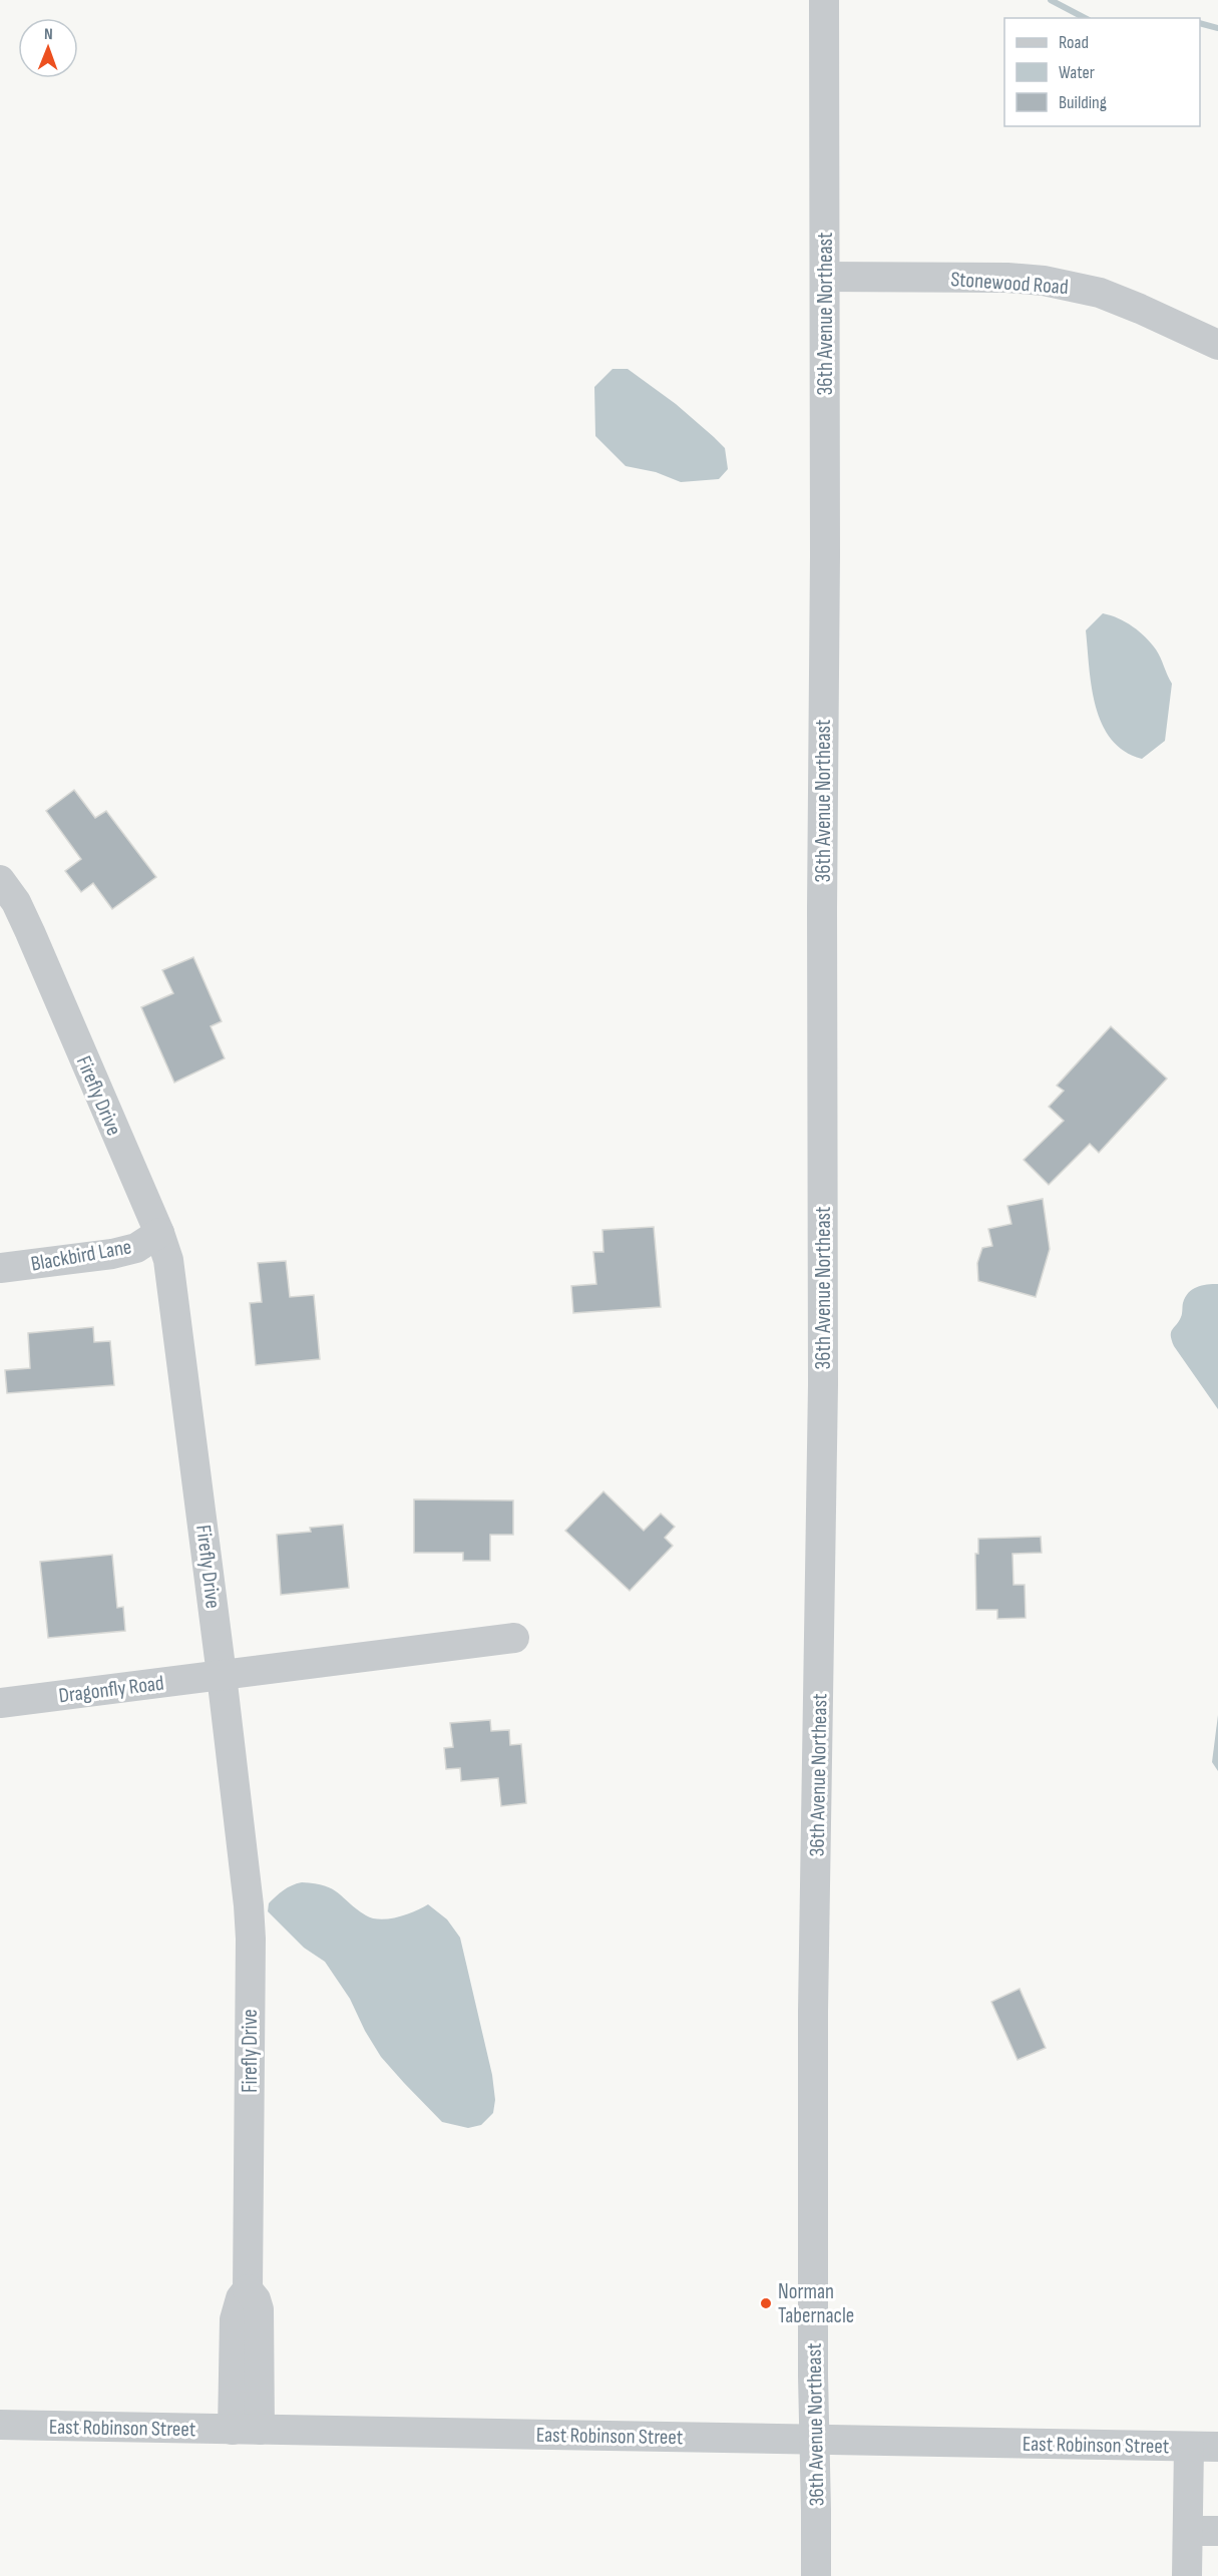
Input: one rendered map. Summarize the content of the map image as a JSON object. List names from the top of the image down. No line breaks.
{"streets":{"street":["Stonewood Road","36th Avenue Northeast","Firefly Drive","Blackbird Lane","Dragonfly Road","East Robinson Street"]},"crossings":[["Stonewood Road","36th Avenue Northeast"],["36th Avenue Northeast","East Robinson Street"],["Firefly Drive","Blackbird Lane"],["Firefly Drive","Dragonfly Road"],["Firefly Drive","East Robinson Street"]],"places":["Norman Tabernacle"],"legend":["Road","Water","Building"],"north":"top"}
